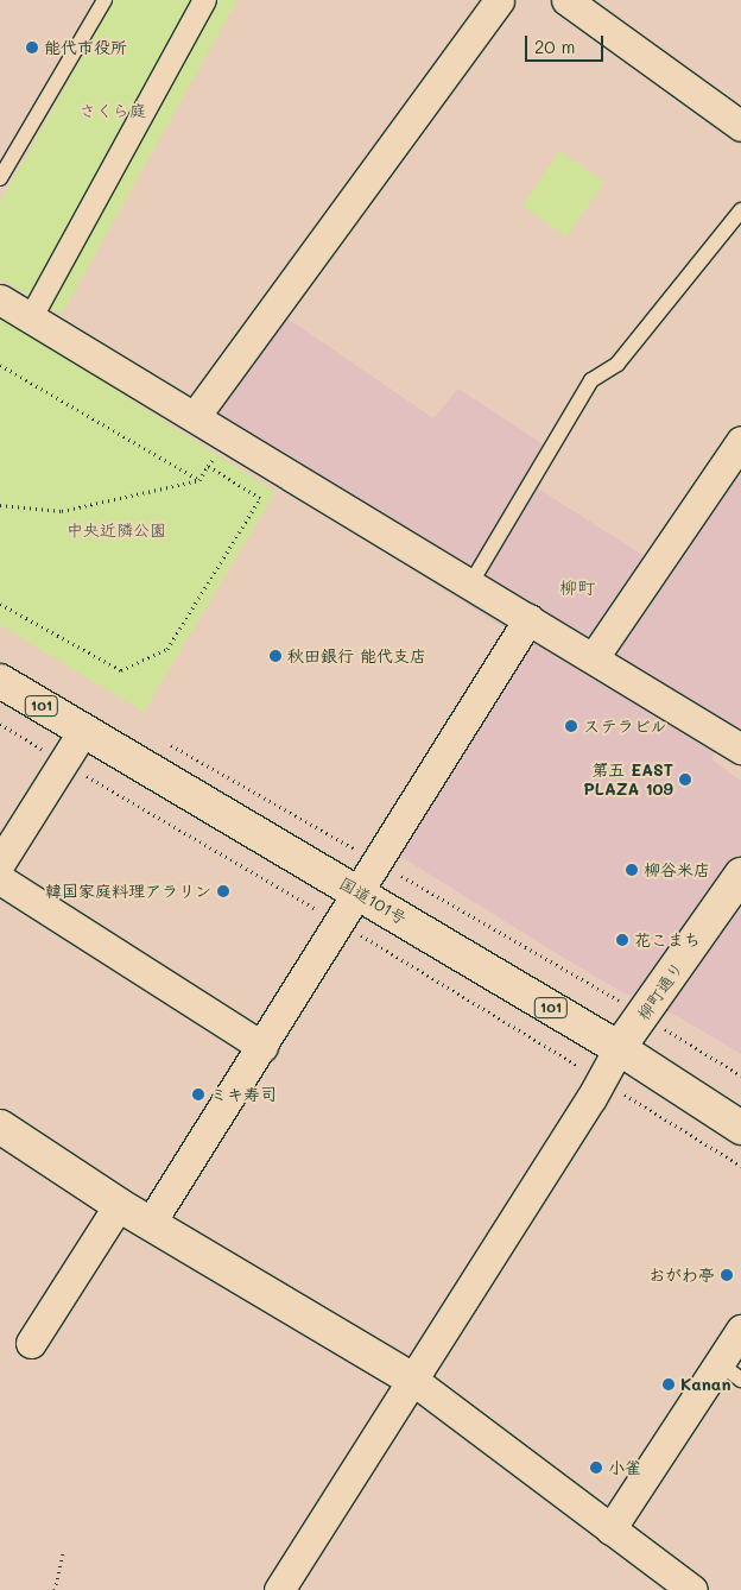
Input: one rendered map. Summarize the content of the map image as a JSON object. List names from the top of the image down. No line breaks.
{"streets":{"main road":["101","国道101号","柳町通り"]},"crossings":[["国道101号","柳町通り"]],"districts":["柳町"],"parks":["さくら庭","中央近隣公園"],"places":["能代市役所","秋田銀行 能代支店","ステラビル","第五 EAST PLAZA 109","柳谷米店","韓国家庭料理アラリン","花こまち","ミキ寿司","おがわ亭","Kanan","小雀"],"scale_bar":"20 m"}
